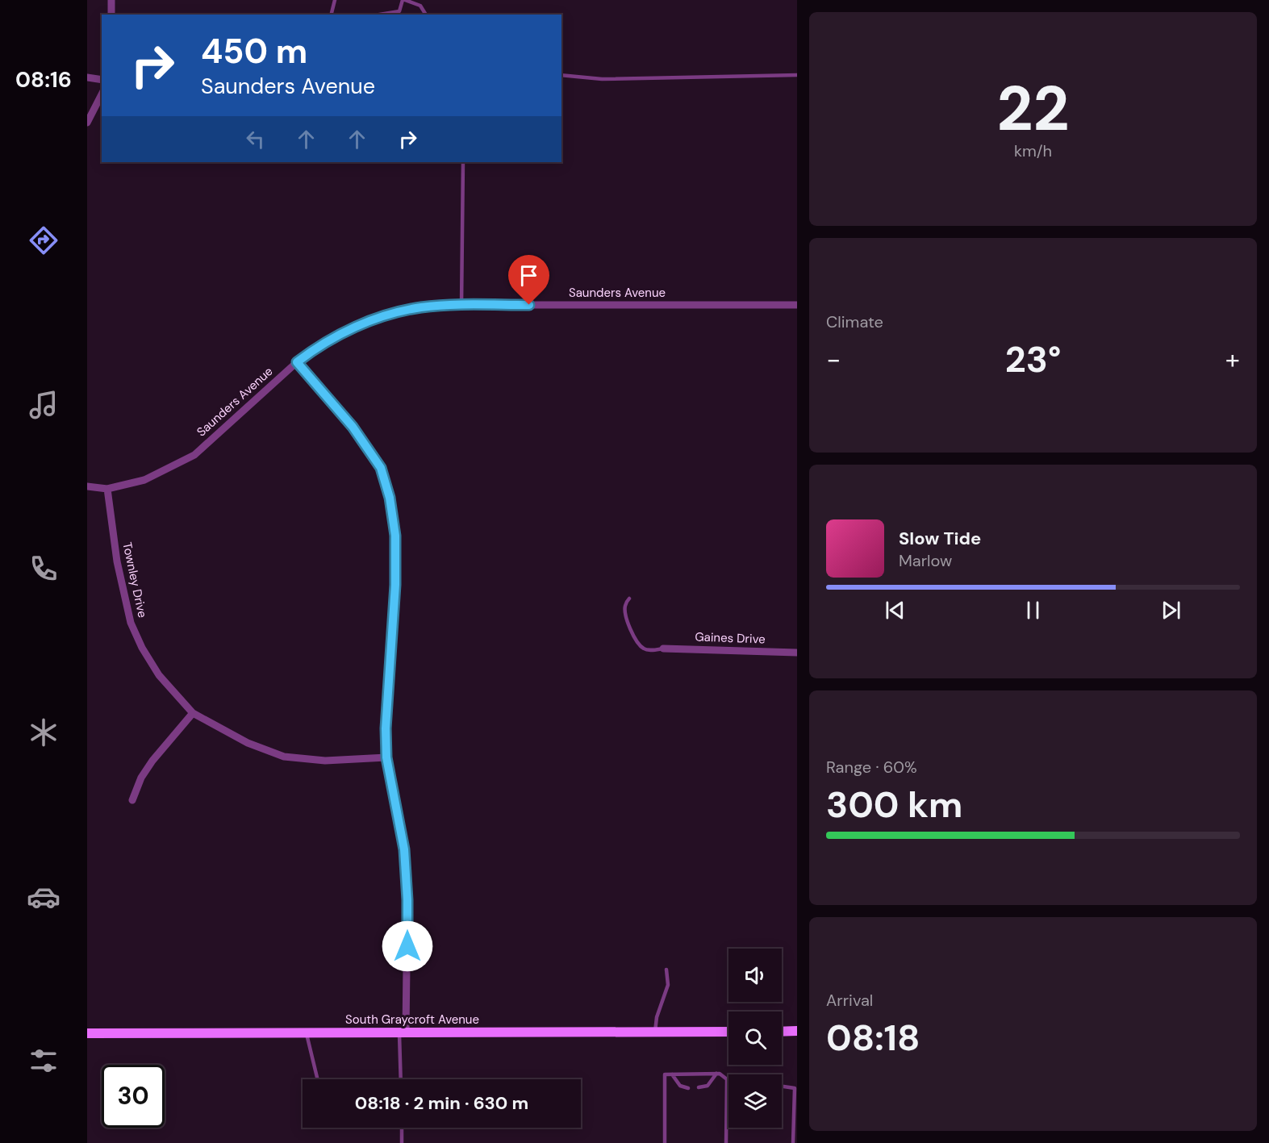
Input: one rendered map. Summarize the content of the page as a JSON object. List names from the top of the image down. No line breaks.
{"streets":{"main road":["South Graycroft Avenue"],"street":["Saunders Avenue","Townley Drive","Gaines Drive"]},"crossings":[["Saunders Avenue","Townley Drive"]],"page":{"tabs":"08:16","tile":[["22","km/h"],"Climate",["Range · 60%","300 km"],["Arrival","08:18"]],"turn":["450 m","Saunders Avenue"],"heat":["−","23°","+"],"song":["Slow Tide","Marlow"],"limit":"30","trip":"08:18 · 2 min · 630 m"}}
